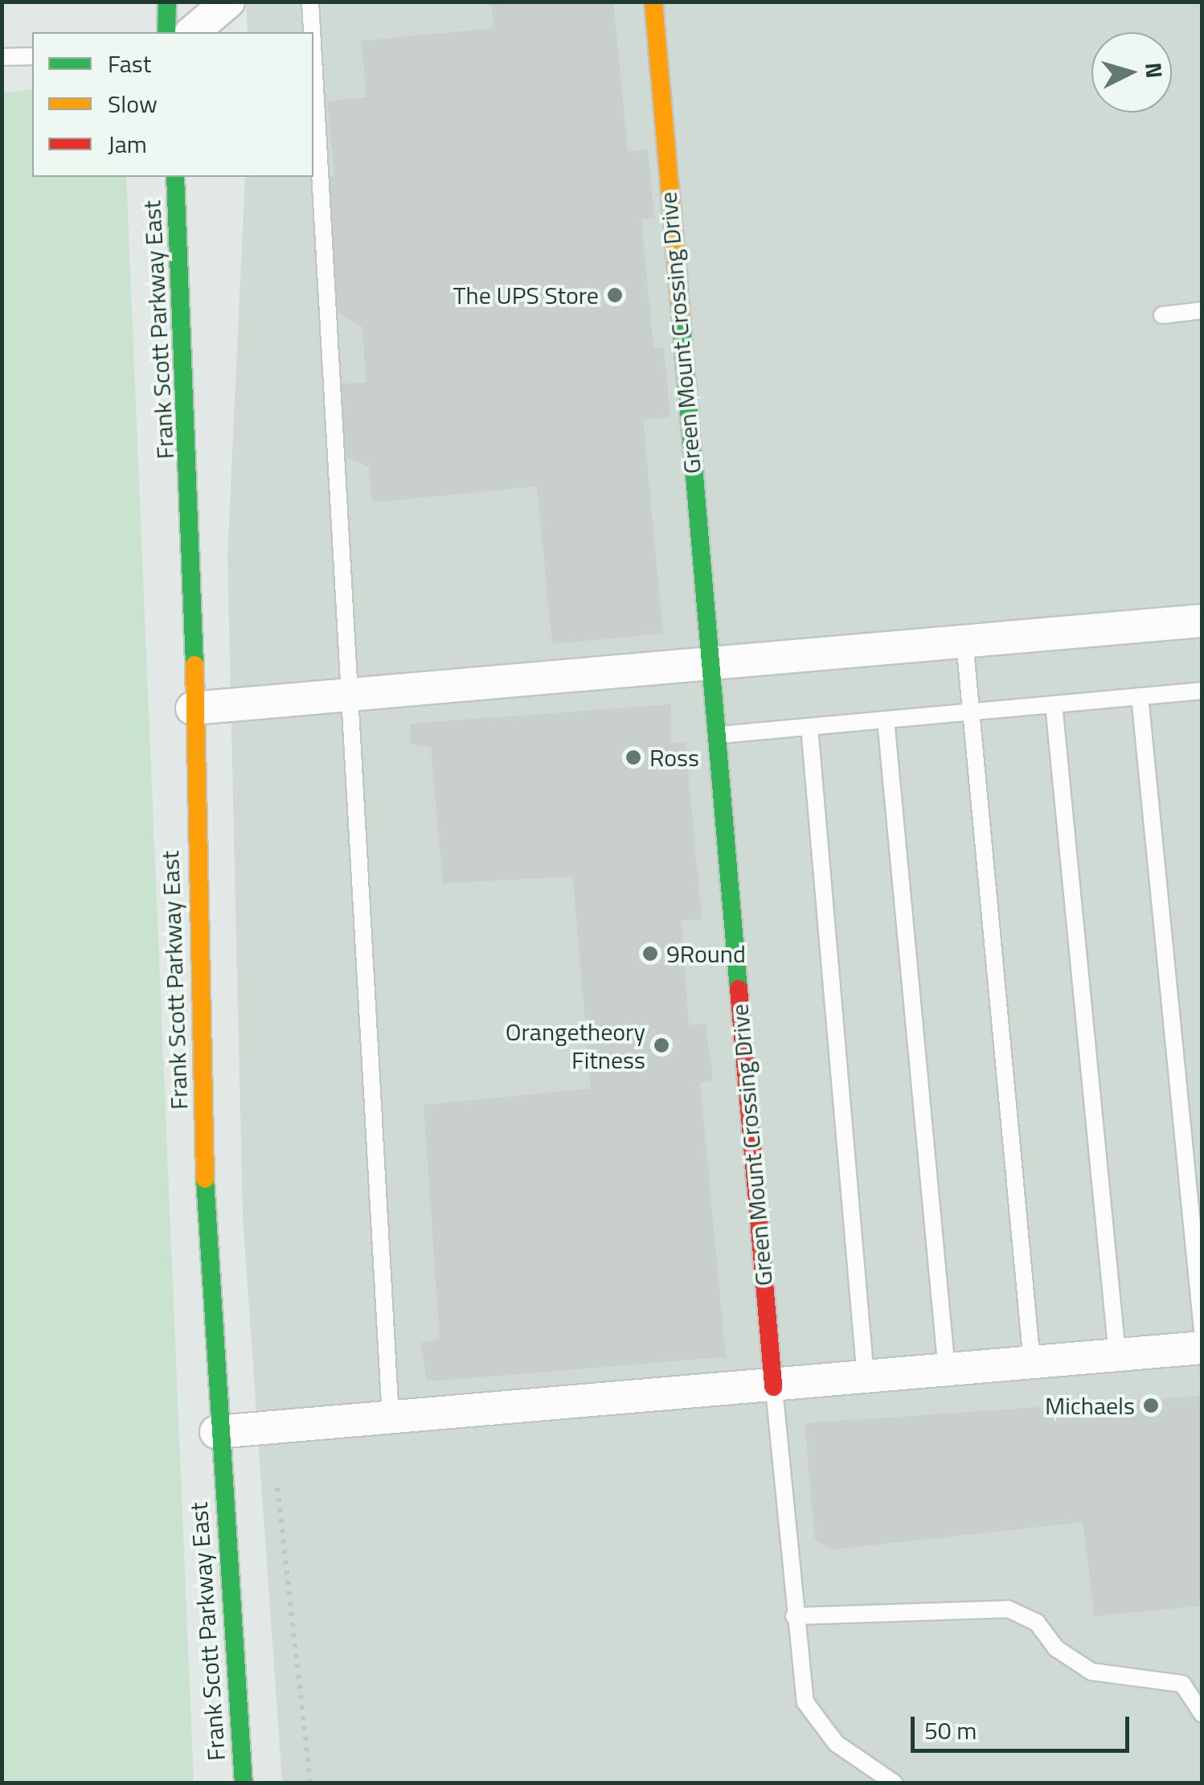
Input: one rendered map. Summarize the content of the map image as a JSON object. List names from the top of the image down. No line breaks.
{"streets":{"main road":["Frank Scott Parkway East","Green Mount Crossing Drive"]},"places":["The UPS Store","Ross","9Round","Orangetheory Fitness","Michaels"],"legend":["Fast","Slow","Jam"],"scale_bar":"50 m","north":"right"}
